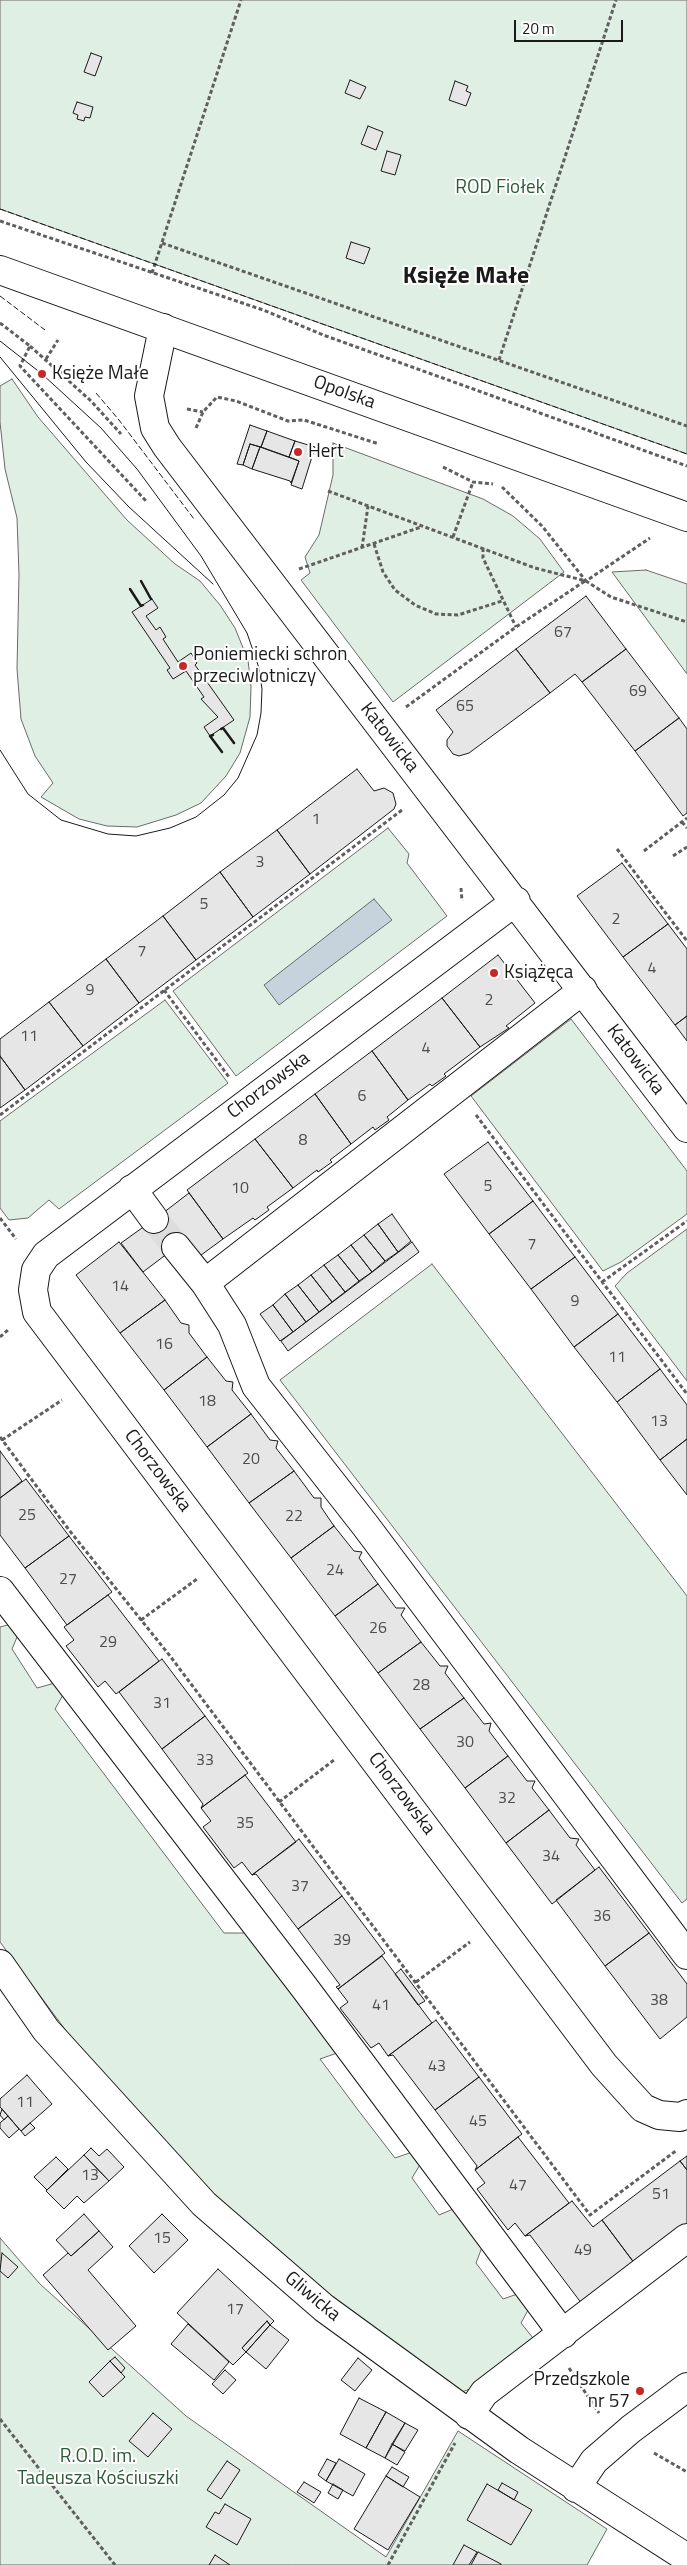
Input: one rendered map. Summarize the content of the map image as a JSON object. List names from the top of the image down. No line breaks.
{"streets":{"street":["Opolska","Katowicka","Chorzowska","Gliwicka"]},"crossings":[["Opolska","Katowicka"],["Katowicka","Chorzowska"]],"districts":["Księże Małe"],"parks":["ROD Fiołek","R.O.D. im. Tadeusza Kościuszki"],"places":["Księże Małe","Hert","Poniemiecki schron przeciwlotniczy","Książęca","Przedszkole nr 57"],"house_numbers":["67","69","65","1","3","5","2","7","4","9","2","11","4","6","8","5","10","7","14","9","16","11","18","13","20","25","22","24","27","26","29","28","31","30","33","32","35","34","37","36","39","38","41","43","11","45","13","47","51","15","49","17"],"scale_bar":"20 m"}
